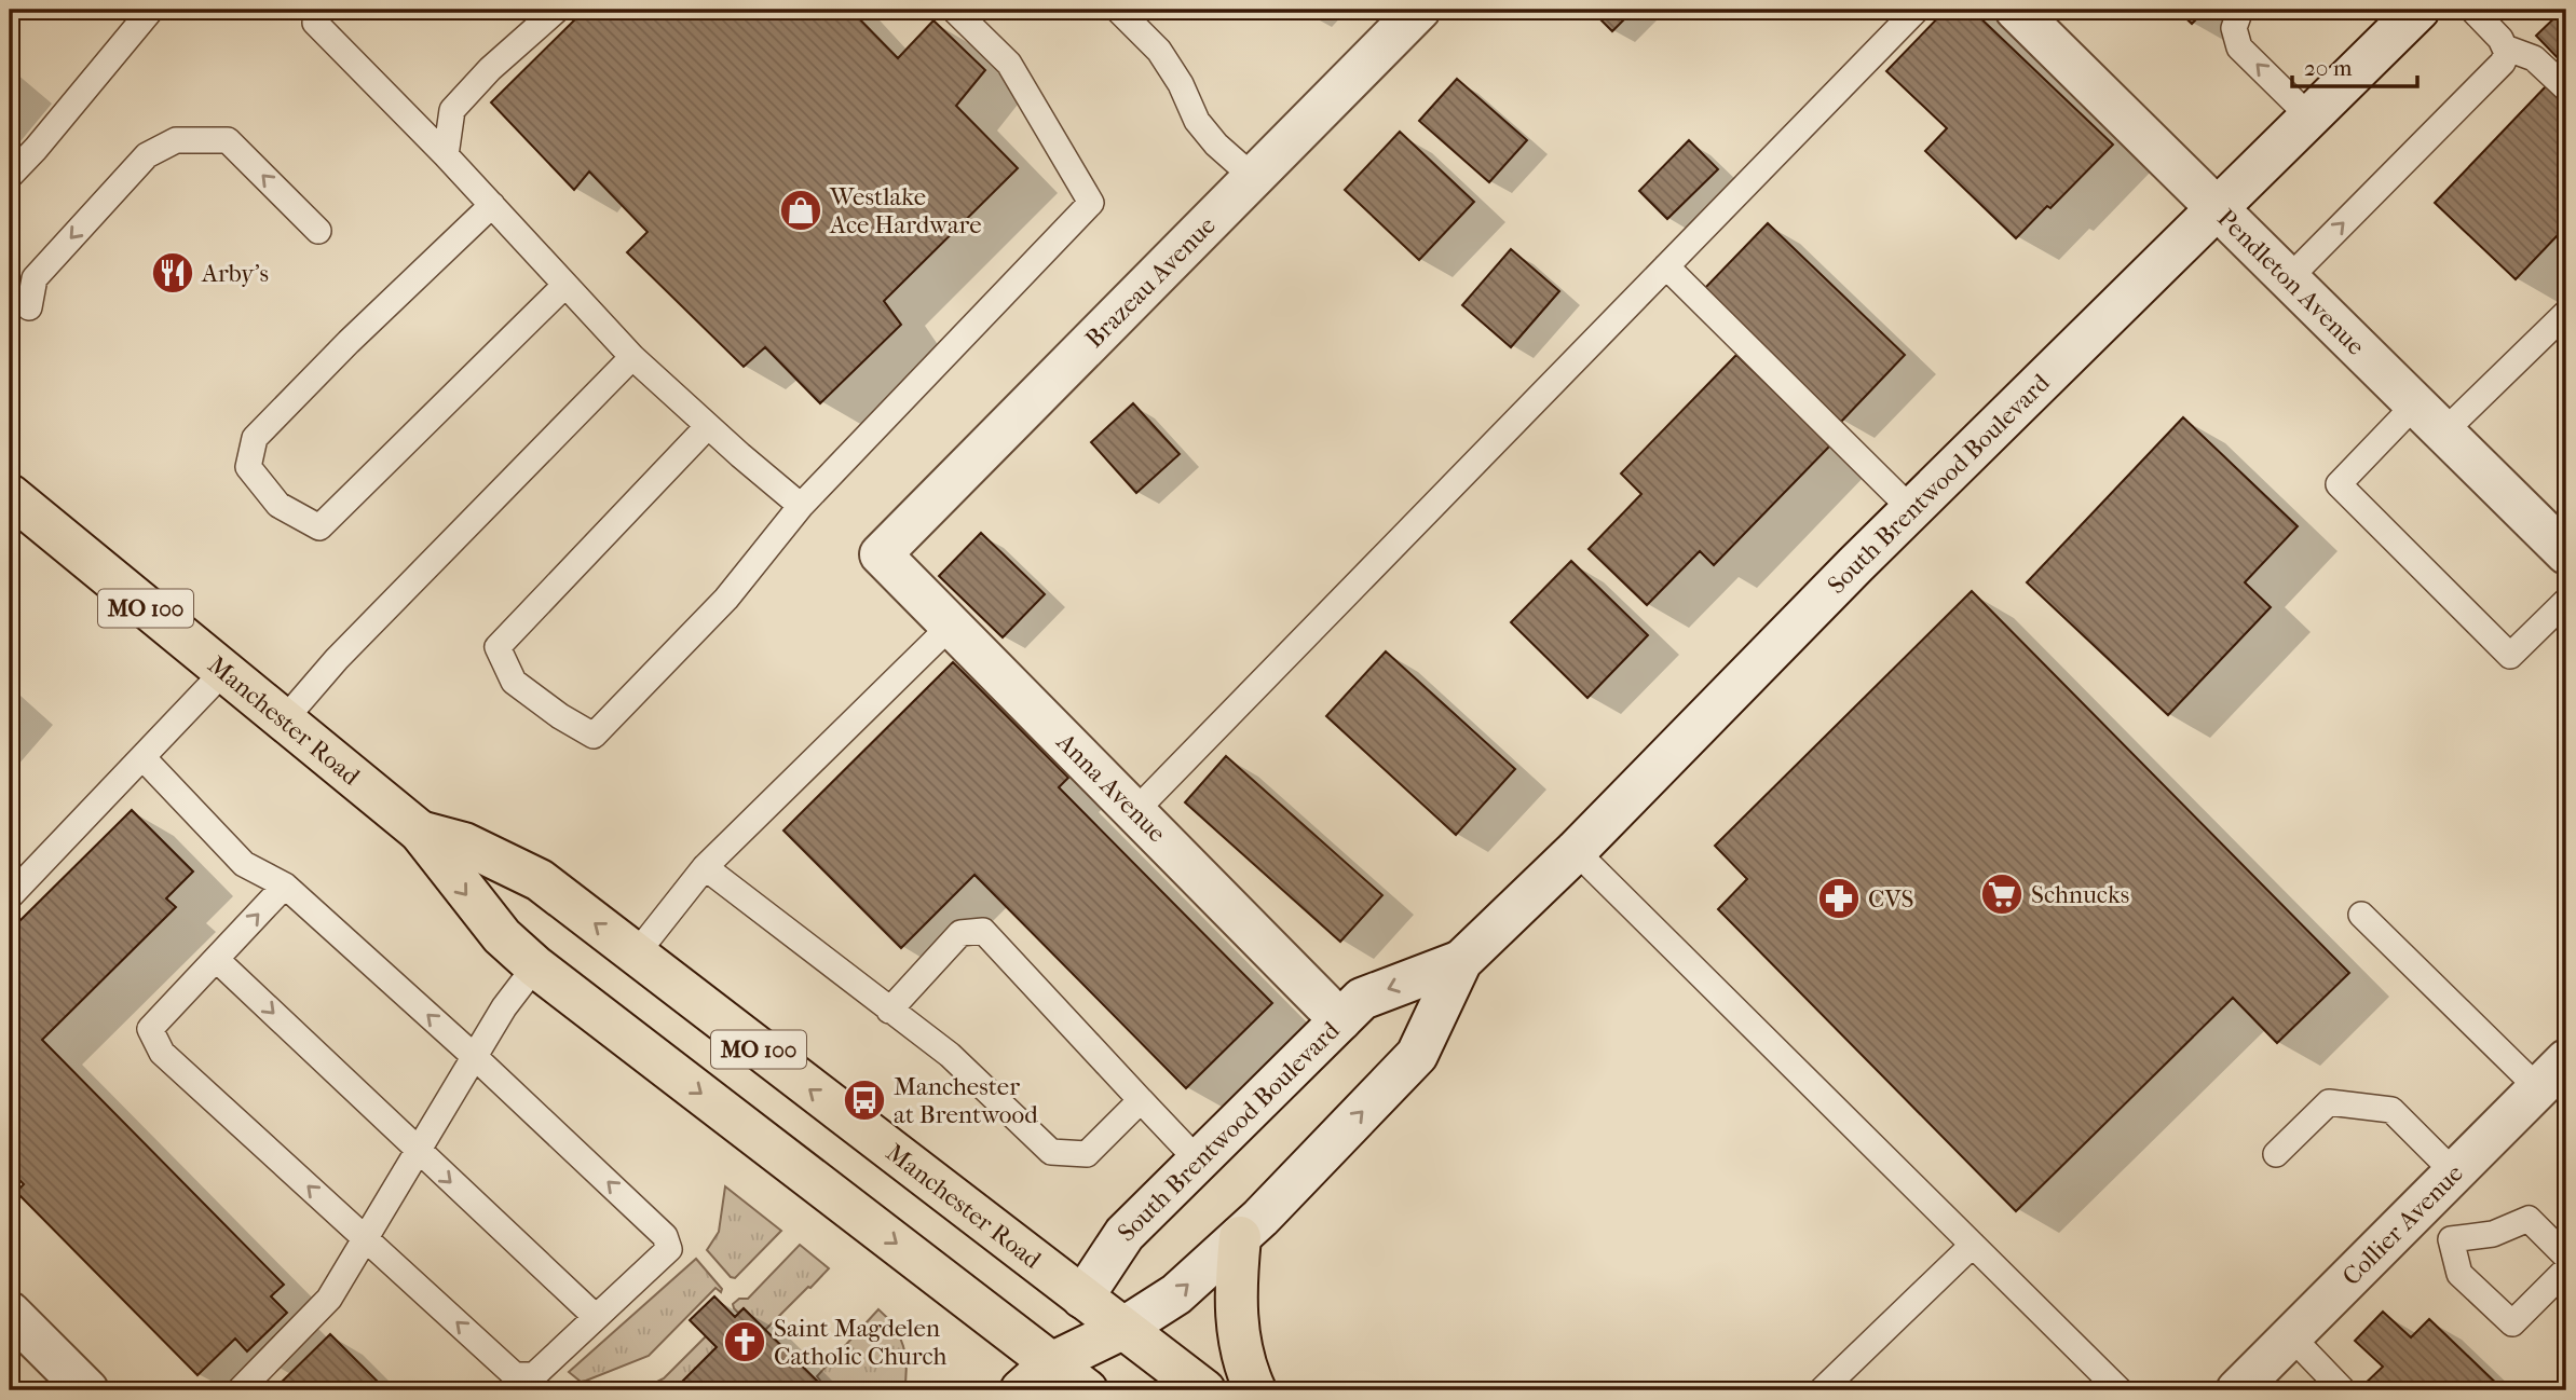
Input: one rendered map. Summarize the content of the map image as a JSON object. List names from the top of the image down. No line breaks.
{"streets":{"main road":["South Brentwood Boulevard","MO 100","Manchester Road"],"street":["Pendleton Avenue","Brazeau Avenue","Anna Avenue","Collier Avenue"]},"crossings":[["Pendleton Avenue","South Brentwood Boulevard"],["Brazeau Avenue","Anna Avenue"],["South Brentwood Boulevard","Manchester Road"],["South Brentwood Boulevard","Anna Avenue"]],"places":{"shop":["Westlake Ace Hardware"],"restaurant":["Arby's"],"supermarket":["Schnucks"],"pharmacy":["CVS"],"bus stop":["Manchester at Brentwood"],"church":["Saint Magdelen Catholic Church"]},"scale_bar":"20 m"}
